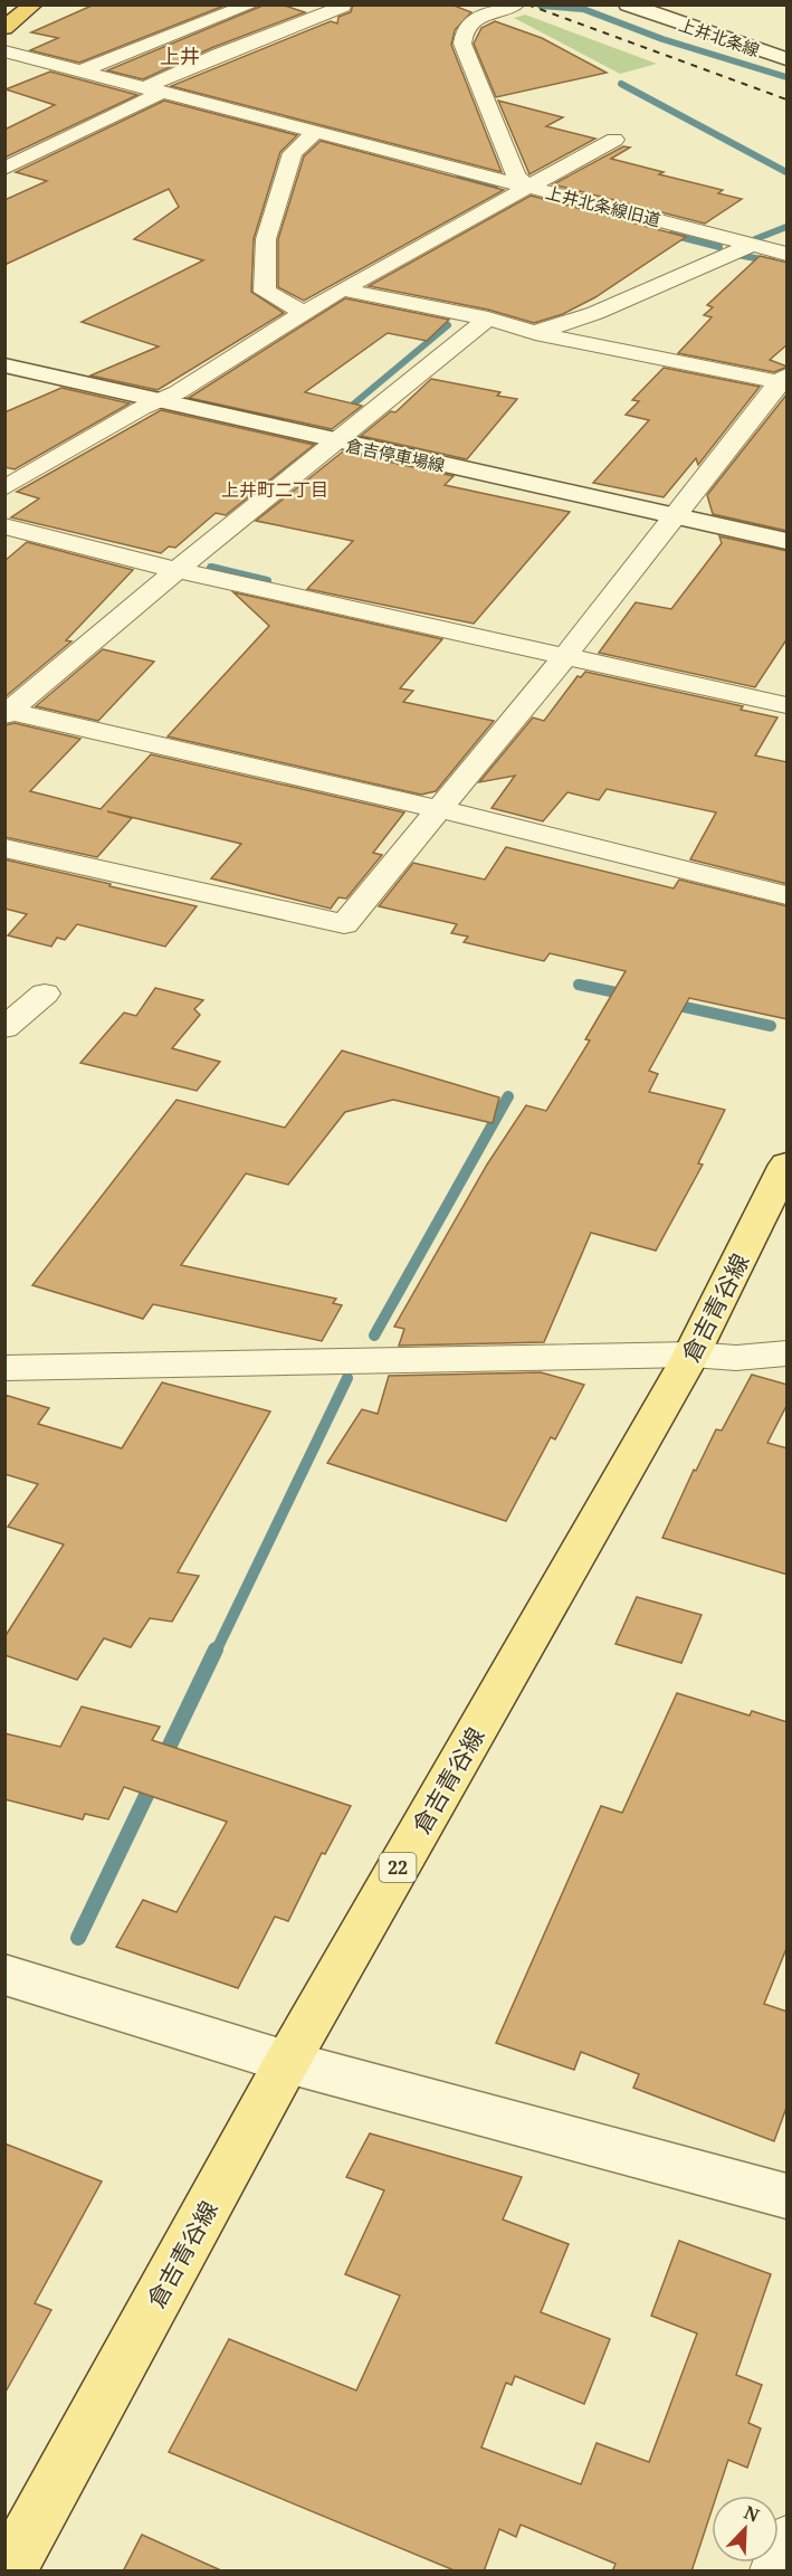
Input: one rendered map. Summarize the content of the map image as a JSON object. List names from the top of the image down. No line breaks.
{"streets":{"main road":["上井北条線","倉吉停車場線","倉吉青谷線","22"],"street":["上井北条線旧道"]},"districts":["上井","上井町二丁目"],"north":"top right"}
